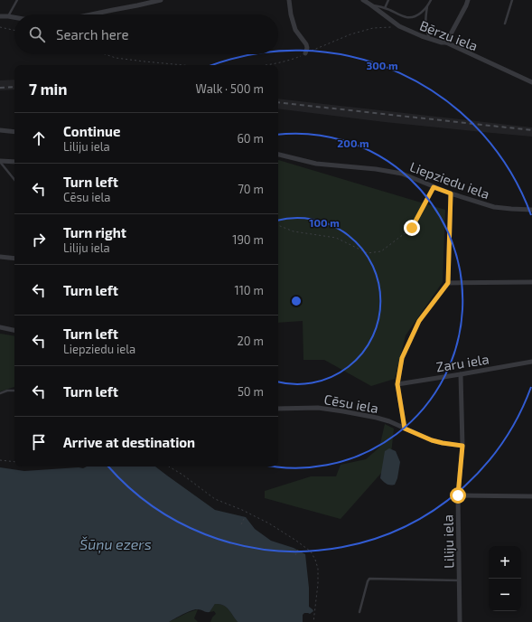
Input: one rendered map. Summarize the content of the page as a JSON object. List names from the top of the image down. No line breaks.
{"streets":{"street":["Bērzu iela","Liepziedu iela","Zaru iela","Cēsu iela","Liliju iela"]},"crossings":[["Zaru iela","Liliju iela"],["Cēsu iela","Liliju iela"]],"water":["Šūņu ezers"],"page":{"search":"Search here","heading":["7 min","Walk · 500 m"],"list":[["Continue","Liliju iela","60 m"],["Turn left","Cēsu iela","70 m"],["Turn right","Liliju iela","190 m"],["Turn left","110 m"],["Turn left","Liepziedu iela","20 m"],["Turn left","50 m"],"Arrive at destination"],"map_buttons":["+","−"]},"rings":["300 m","200 m","100 m"]}
